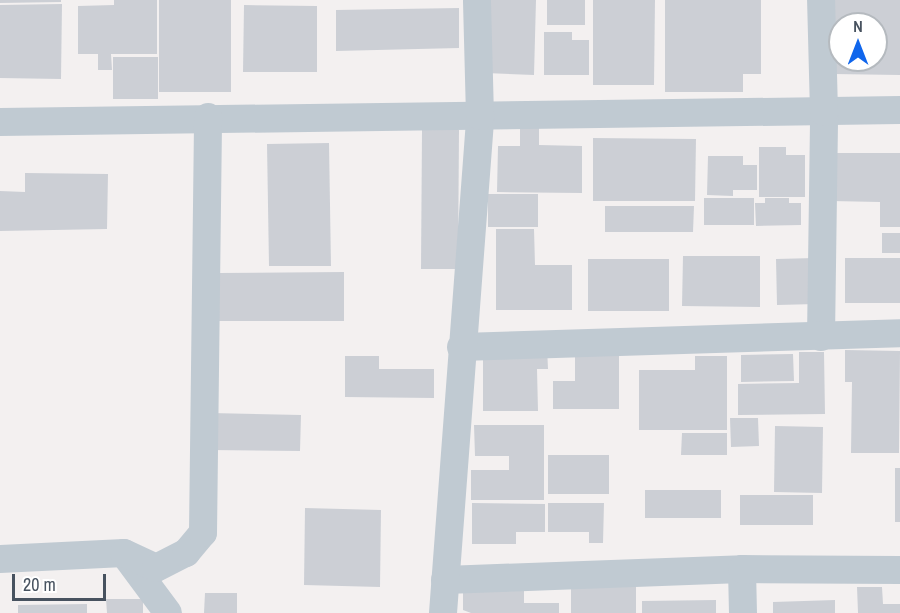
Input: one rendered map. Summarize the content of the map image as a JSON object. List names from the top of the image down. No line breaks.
{"scale_bar":"20 m","north":"top"}
